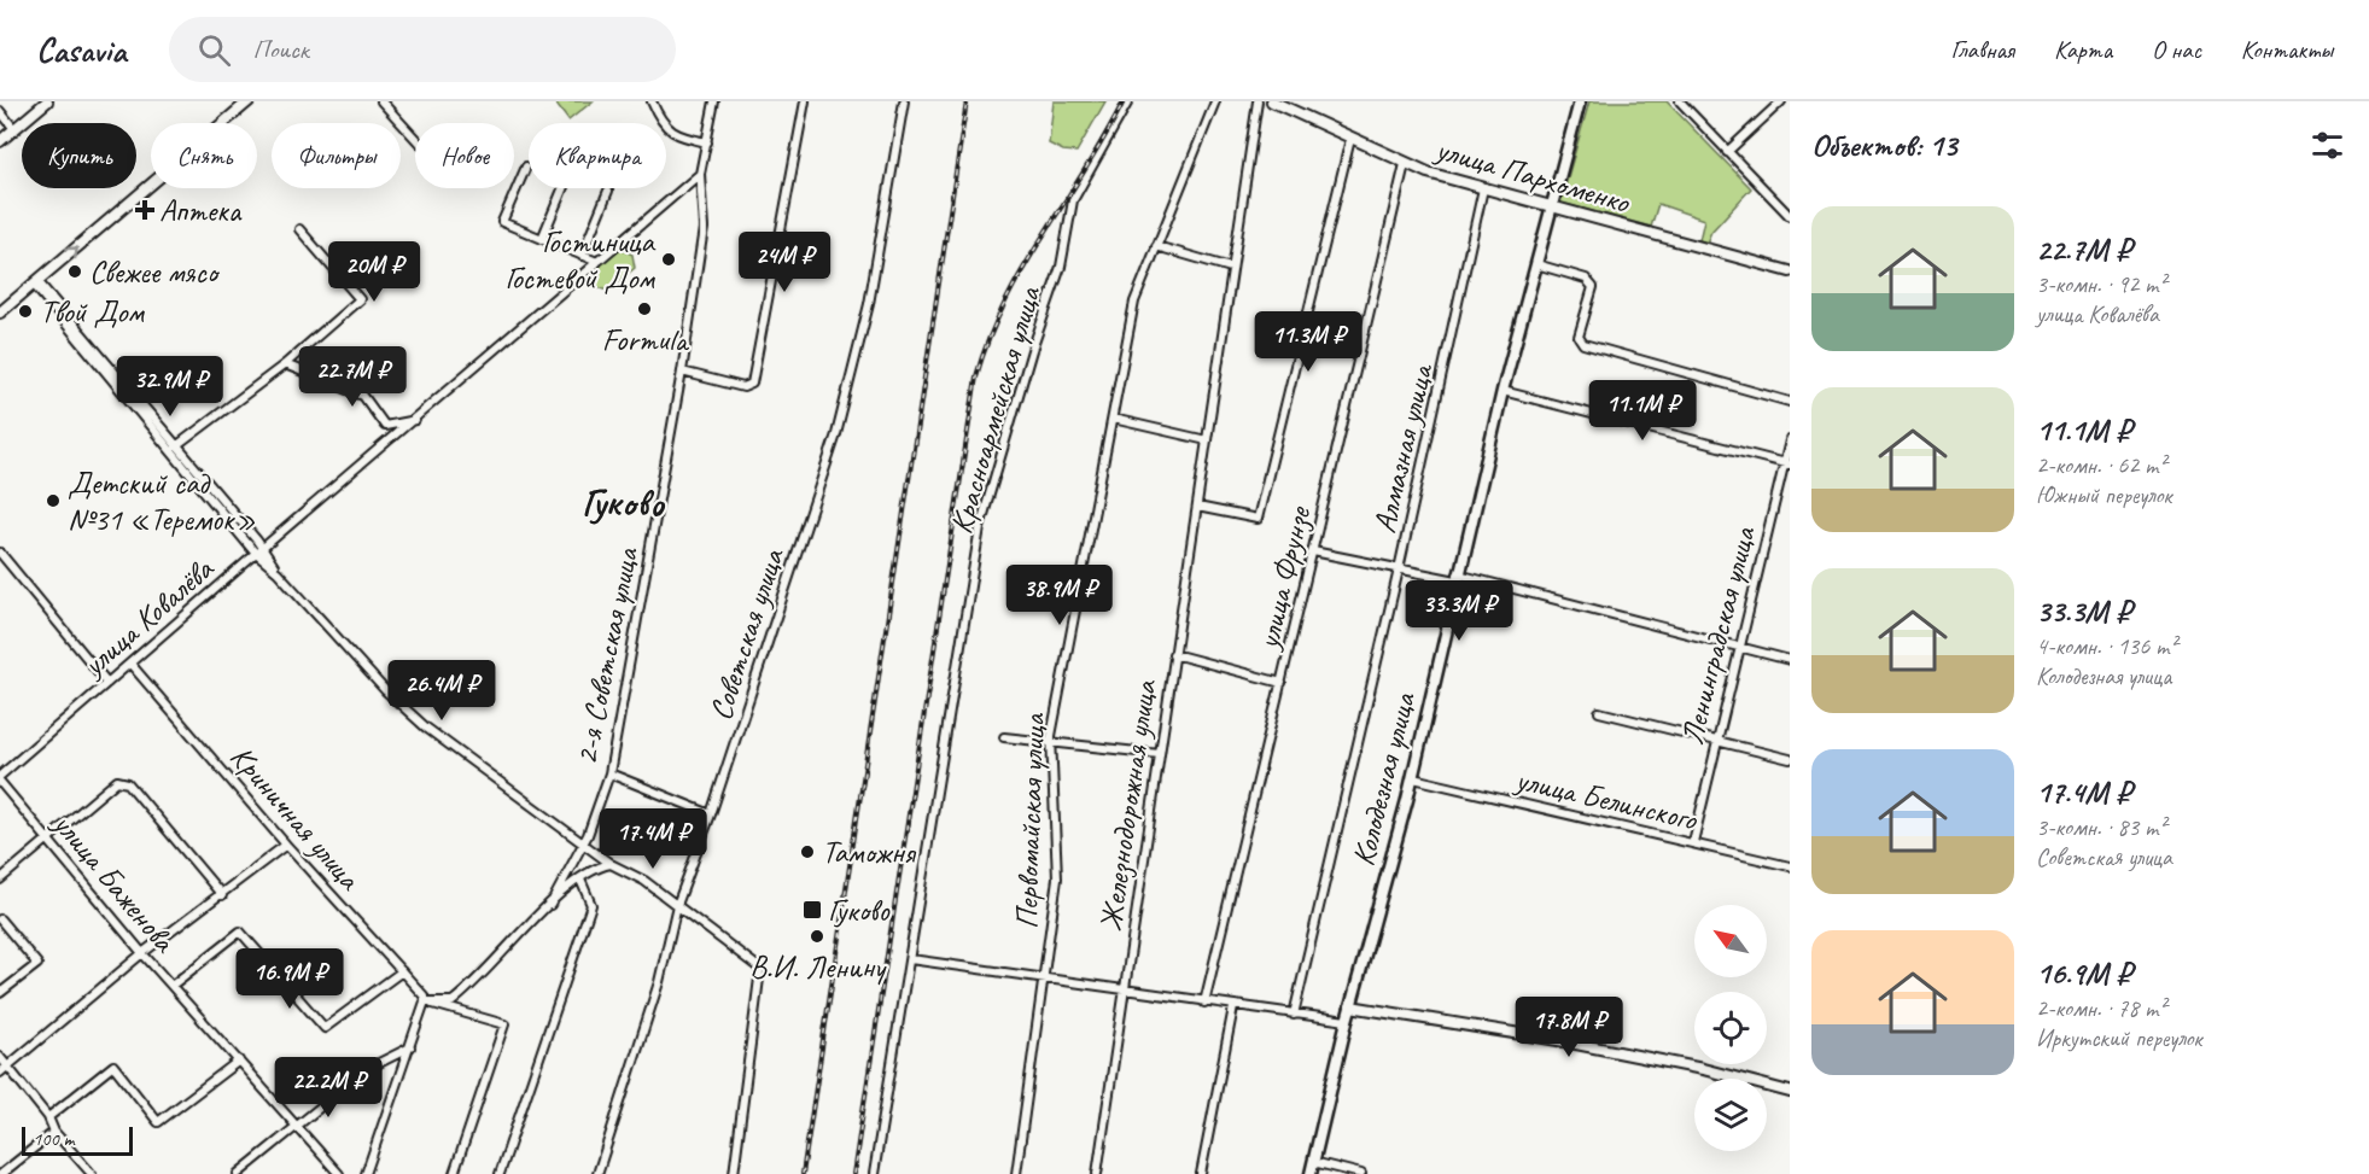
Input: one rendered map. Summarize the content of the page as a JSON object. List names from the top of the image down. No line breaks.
{"streets":{"main road":["Колодезная улица"],"street":["улица Пархоменко","Красноармейская улица","Алмазная улица","улица Фрунзе","улица Ковалёва","Советская улица","Ленинградская улица","2-я Советская улица","улица Белинского","Железнодорожная улица","Криничная улица","Первомайская улица","улица Баженова"]},"crossings":[["улица Пархоменко","Алмазная улица"],["улица Пархоменко","улица Фрунзе"],["улица Пархоменко","Колодезная улица"],["улица Ковалёва","2-я Советская улица"],["улица Ковалёва","Криничная улица"],["улица Ковалёва","улица Баженова"],["Ленинградская улица","улица Белинского"],["Колодезная улица","улица Белинского"]],"districts":["Гуково"],"places":{"health":["Аптека"],"other":["Гостиница Гостевой Дом","Свежее мясо","Formula","Твой Дом","Детский сад №31 «Теремок»","Таможня","В.И. Ленину"],"transit":["Гуково"]},"scale_bar":"100 m","north":"top left","page":{"header":"Casavia","search":"Поиск","nav":["Главная","Карта","О нас","Контакты"],"heading":"Объектов: 13","chip":["Купить","Снять","Фильтры","Новое","Квартира"],"list":[{"name":"22.7M ₽","note":"3-комн. · 92 m² · улица Ковалёва"},{"name":"11.1M ₽","note":"2-комн. · 62 m² · Южный переулок"},{"name":"33.3M ₽","note":"4-комн. · 136 m² · Колодезная улица"},{"name":"17.4M ₽","note":"3-комн. · 83 m² · Советская улица"},{"name":"16.9M ₽","note":"2-комн. · 78 m² · Иркутский переулок"}],"price":["24M ₽","20M ₽","11.3M ₽","22.7M ₽","32.9M ₽","11.1M ₽","38.9M ₽","33.3M ₽","26.4M ₽","17.4M ₽","16.9M ₽","17.8M ₽","22.2M ₽"],"scale":"100 m"}}
